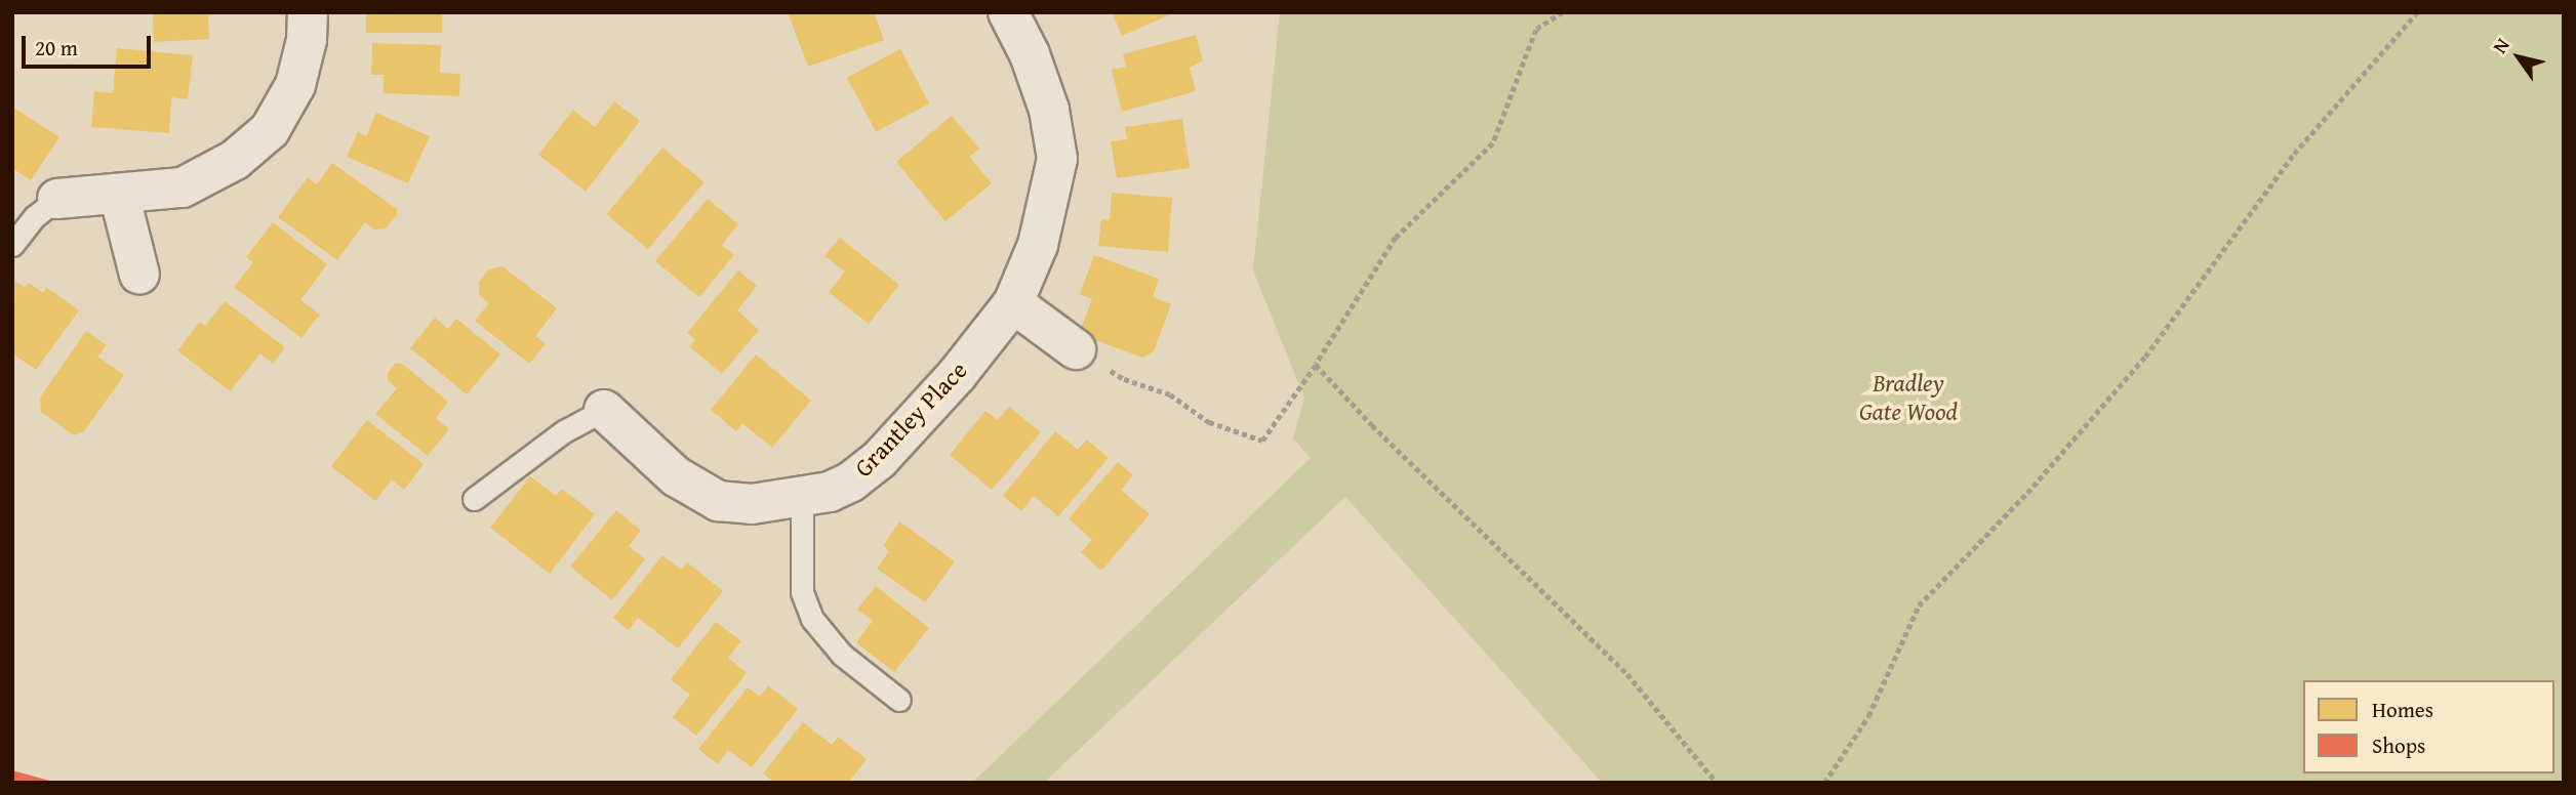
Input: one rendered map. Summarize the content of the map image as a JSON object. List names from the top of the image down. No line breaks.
{"streets":{"street":["Grantley Place"]},"parks":["Bradley Gate Wood"],"legend":["Homes","Shops"],"scale_bar":"20 m","north":"top left"}
